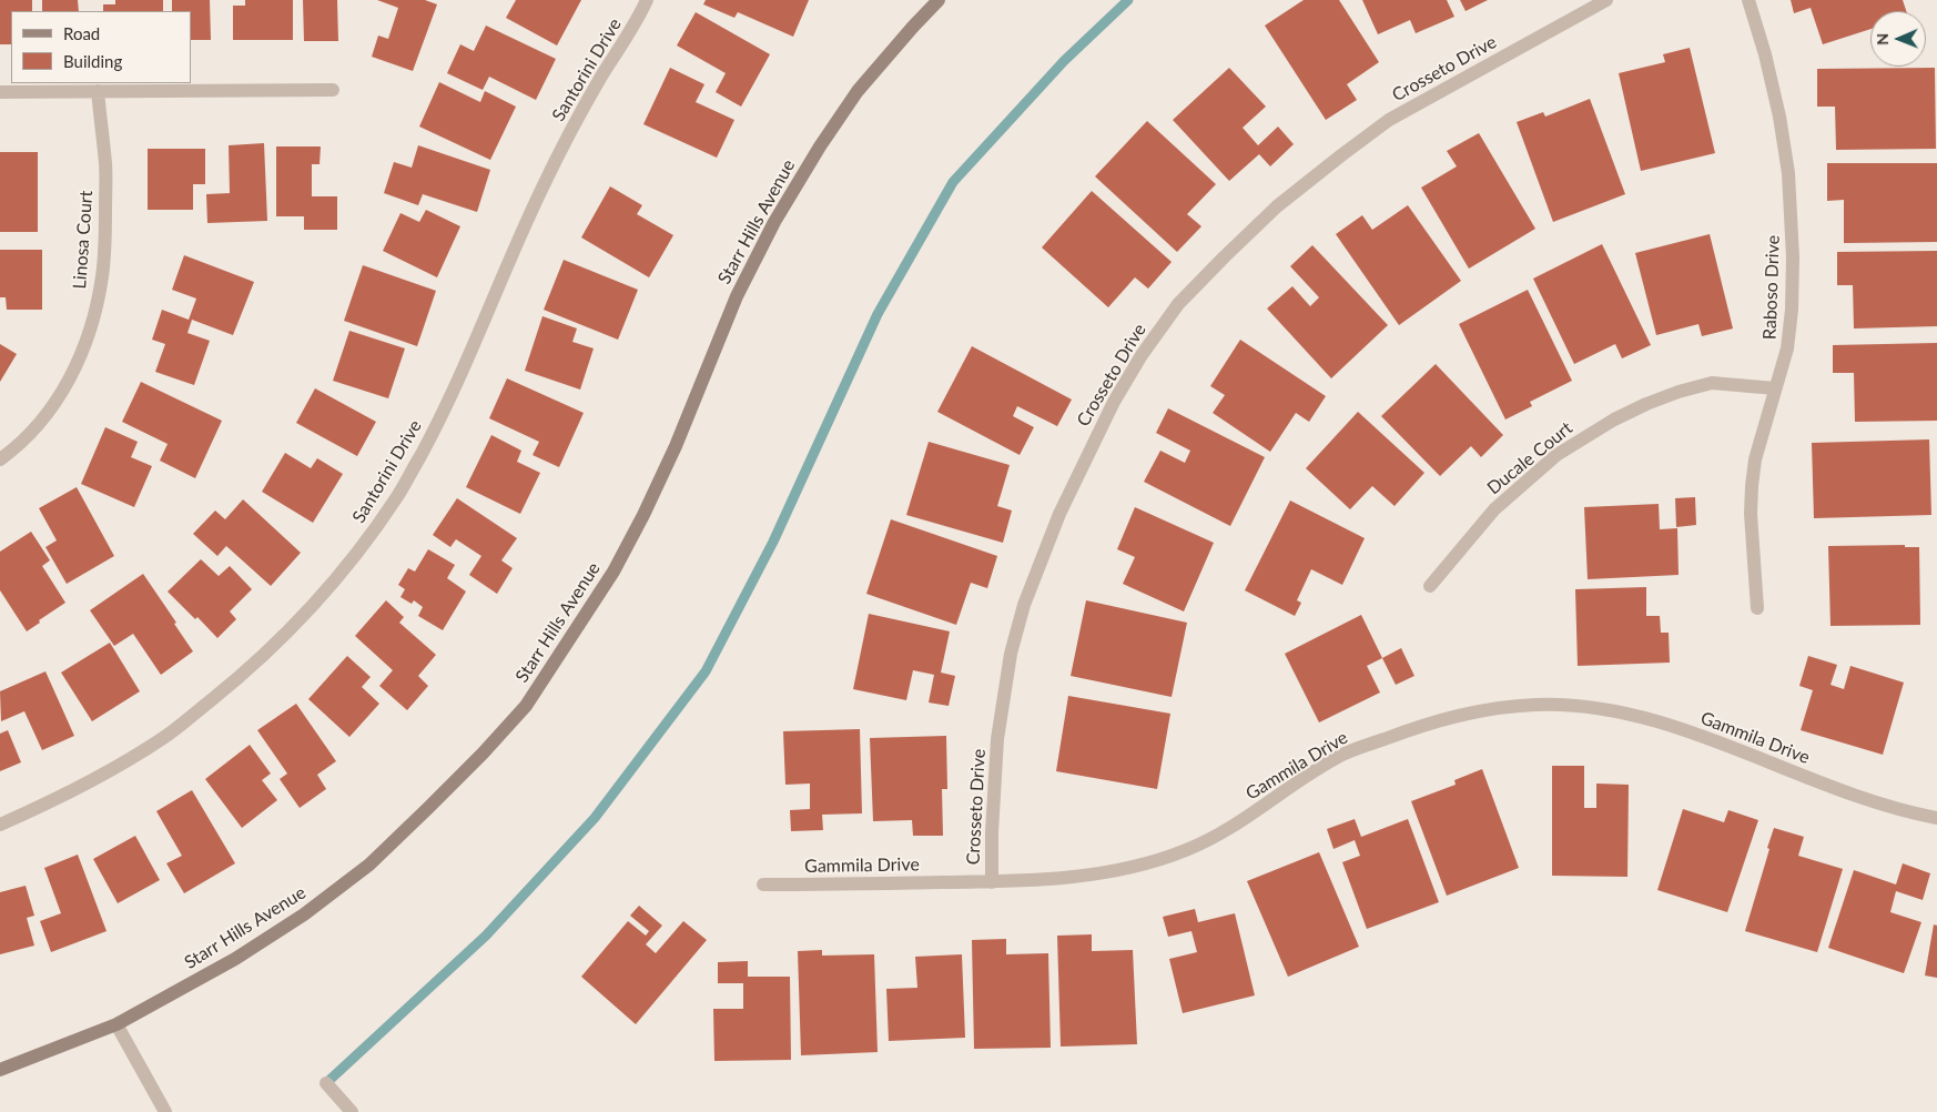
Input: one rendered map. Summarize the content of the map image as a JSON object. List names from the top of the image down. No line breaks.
{"streets":{"street":["Crosseto Drive","Santorini Drive","Starr Hills Avenue","Linosa Court","Raboso Drive","Ducale Court","Gammila Drive"]},"crossings":[["Crosseto Drive","Gammila Drive"],["Raboso Drive","Ducale Court"]],"legend":["Road","Building"],"north":"left"}
